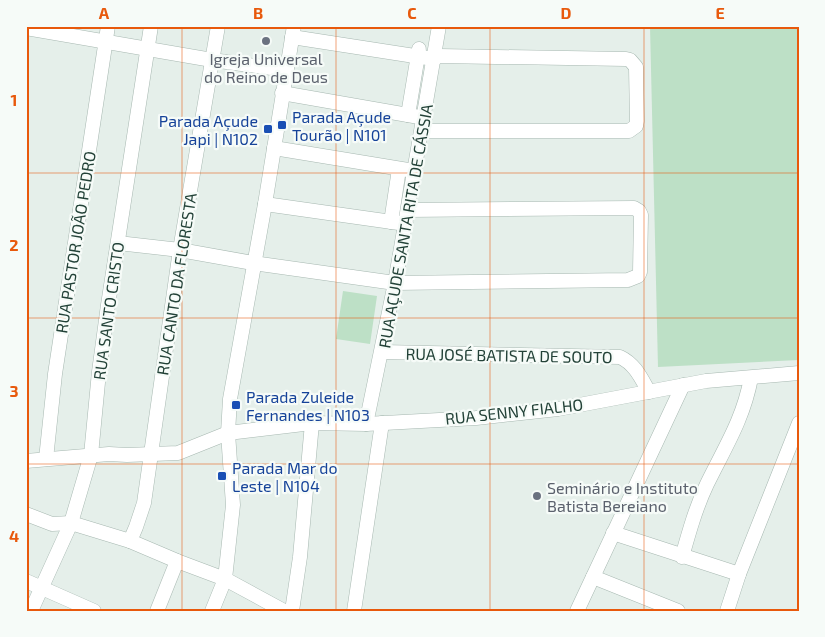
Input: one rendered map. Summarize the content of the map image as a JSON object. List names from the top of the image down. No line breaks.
{"streets":{"street":["RUA AÇUDE SANTA RITA DE CÁSSIA","RUA PASTOR JOÃO PEDRO","RUA CANTO DA FLORESTA","RUA SANTO CRISTO","RUA JOSÉ BATISTA DE SOUTO","RUA SENNY FIALHO"]},"crossings":[["RUA AÇUDE SANTA RITA DE CÁSSIA","RUA JOSÉ BATISTA DE SOUTO"],["RUA AÇUDE SANTA RITA DE CÁSSIA","RUA SENNY FIALHO"],["RUA PASTOR JOÃO PEDRO","RUA SENNY FIALHO"],["RUA CANTO DA FLORESTA","RUA SENNY FIALHO"],["RUA SANTO CRISTO","RUA SENNY FIALHO"],["RUA JOSÉ BATISTA DE SOUTO","RUA SENNY FIALHO"]],"places":{"other":["Igreja Universal do Reino de Deus","Seminário e Instituto Batista Bereiano"],"transit":["Parada Açude Tourão | N101","Parada Açude Japi | N102","Parada Zuleide Fernandes | N103","Parada Mar do Leste | N104"]},"grid":{"columns":["A","B","C","D","E"],"rows":["1","2","3","4"]}}
